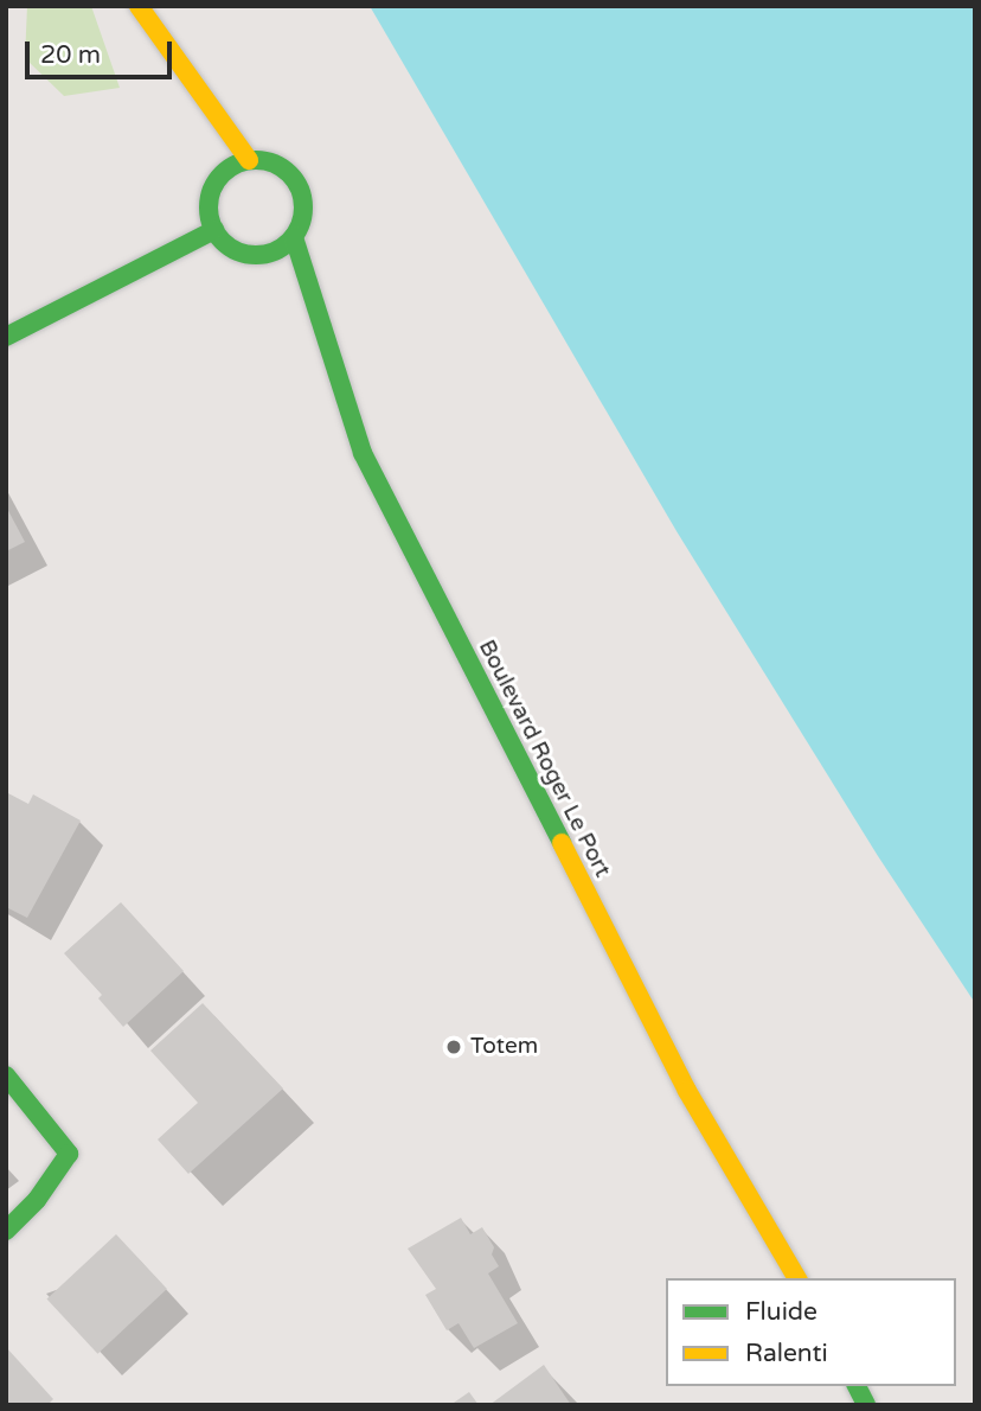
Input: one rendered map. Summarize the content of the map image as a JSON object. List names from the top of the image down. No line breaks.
{"streets":{"street":["Boulevard Roger Le Port"]},"places":["Totem"],"legend":["Fluide","Ralenti"],"scale_bar":"20 m"}
